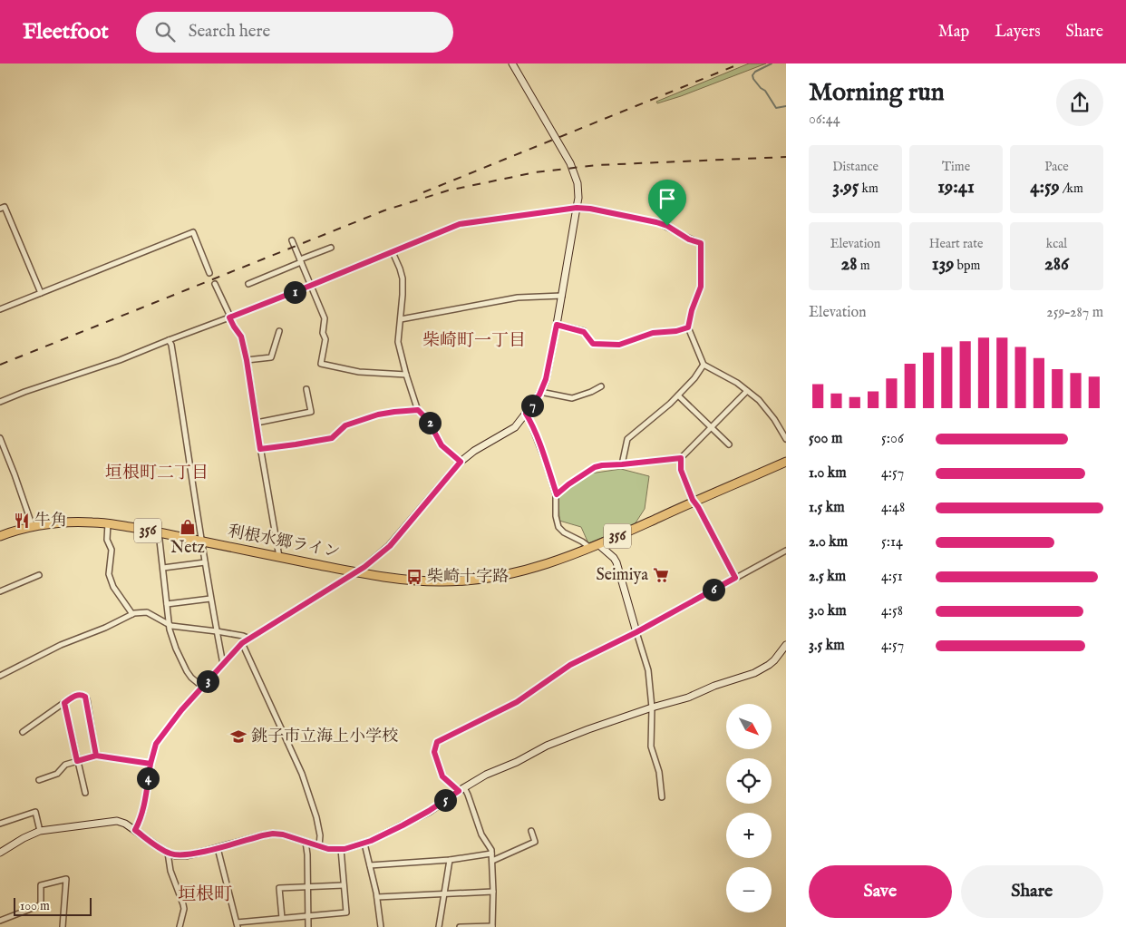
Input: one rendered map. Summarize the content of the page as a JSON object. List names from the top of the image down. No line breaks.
{"streets":{"highway":["356","利根水郷ライン"]},"districts":["柴崎町一丁目","垣根町二丁目","垣根町"],"places":{"restaurant":["牛角"],"shop":["Netz"],"supermarket":["Seimiya"],"bus stop":["柴崎十字路"],"school or university":["銚子市立海上小学校"]},"scale_bar":"100 m","north":"bottom right","page":{"header":"Fleetfoot","search":"Search here","nav":["Map","Layers","Share"],"heading":["Morning run","06:44"],"stats":[["Distance","3.95 km"],["Time","19:41"],["Pace","4:59 /km"],["Elevation","28 m"],["Heart rate","139 bpm"],["kcal","286"]],"pins":["1","7","2","6","3","4","5"],"chart":["Elevation","259–287 m"],"list":[{"name":"500 m","note":"5:06"},{"name":"1.0 km","note":"4:57"},{"name":"1.5 km","note":"4:48"},{"name":"2.0 km","note":"5:14"},{"name":"2.5 km","note":"4:51"},{"name":"3.0 km","note":"4:58"},{"name":"3.5 km","note":"4:57"}],"map_buttons":["+","−"],"buttons":["Save","Share"],"scale":"100 m"}}
